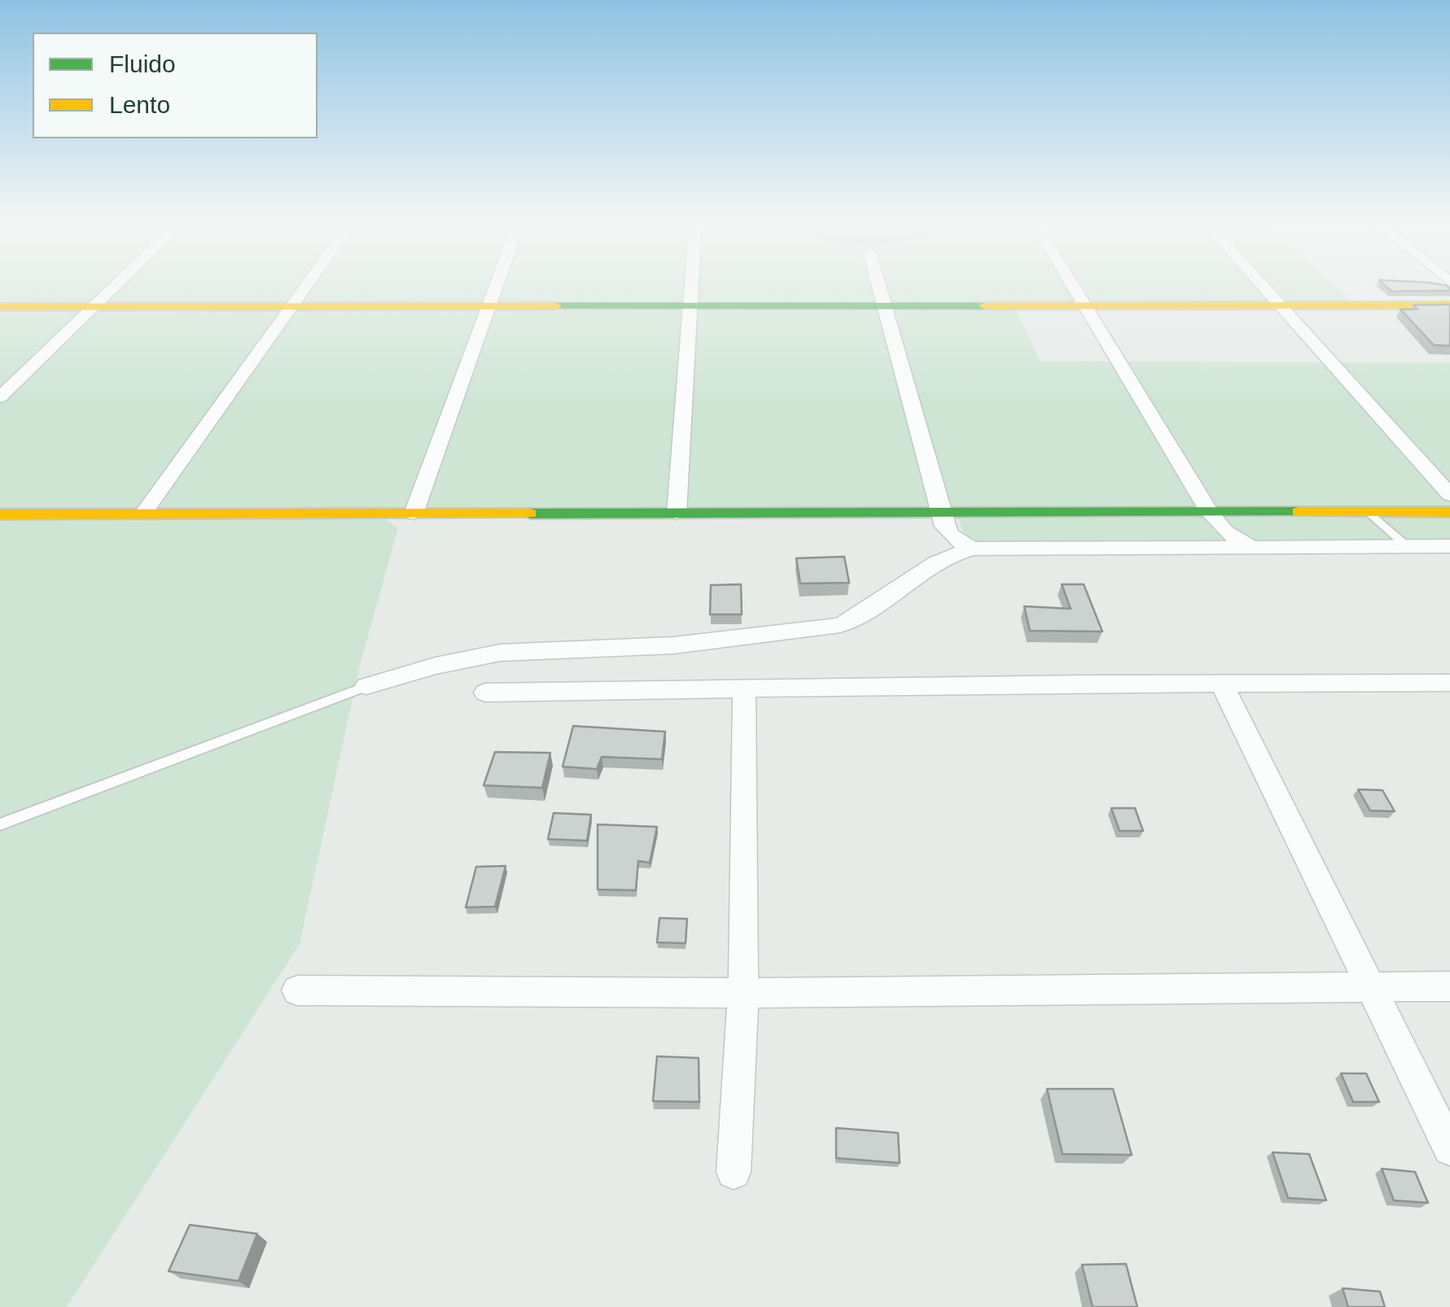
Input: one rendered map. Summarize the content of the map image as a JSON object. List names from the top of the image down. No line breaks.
{"legend":["Fluido","Lento"]}
